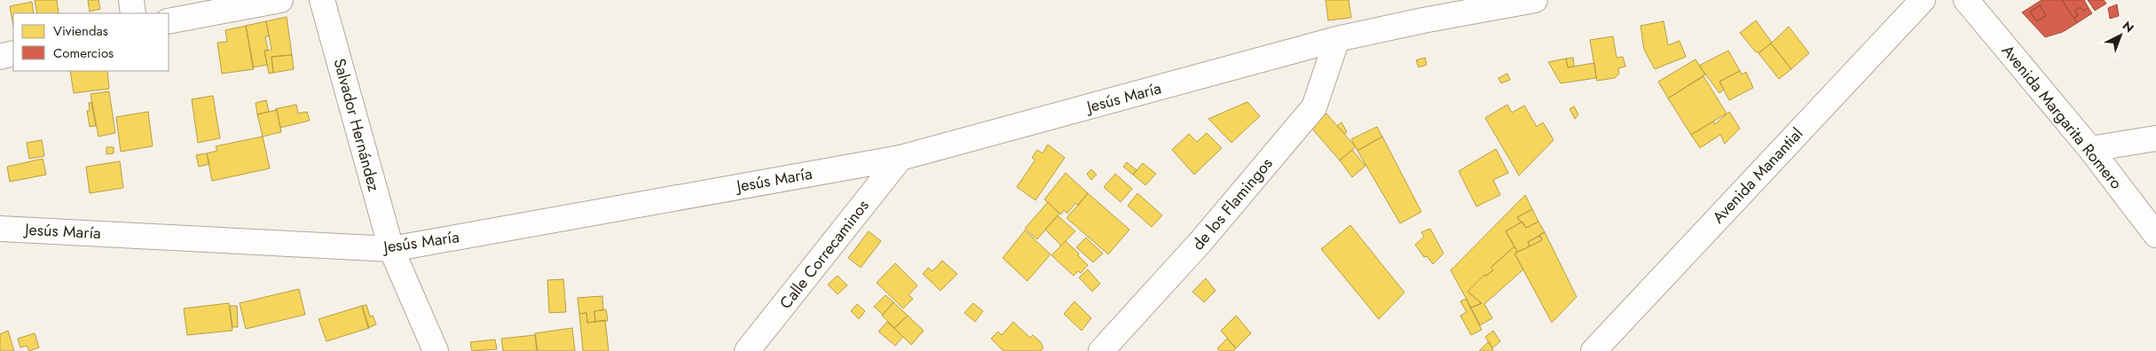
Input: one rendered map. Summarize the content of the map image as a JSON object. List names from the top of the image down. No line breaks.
{"streets":{"street":["Jesús María","Avenida Margarita Romero","Salvador Hernández","Avenida Manantial","de los Flamingos","Calle Correcaminos"]},"crossings":[["Jesús María","Salvador Hernández"],["Jesús María","de los Flamingos"],["Jesús María","Calle Correcaminos"]],"legend":["Viviendas","Comercios"],"north":"top right"}
